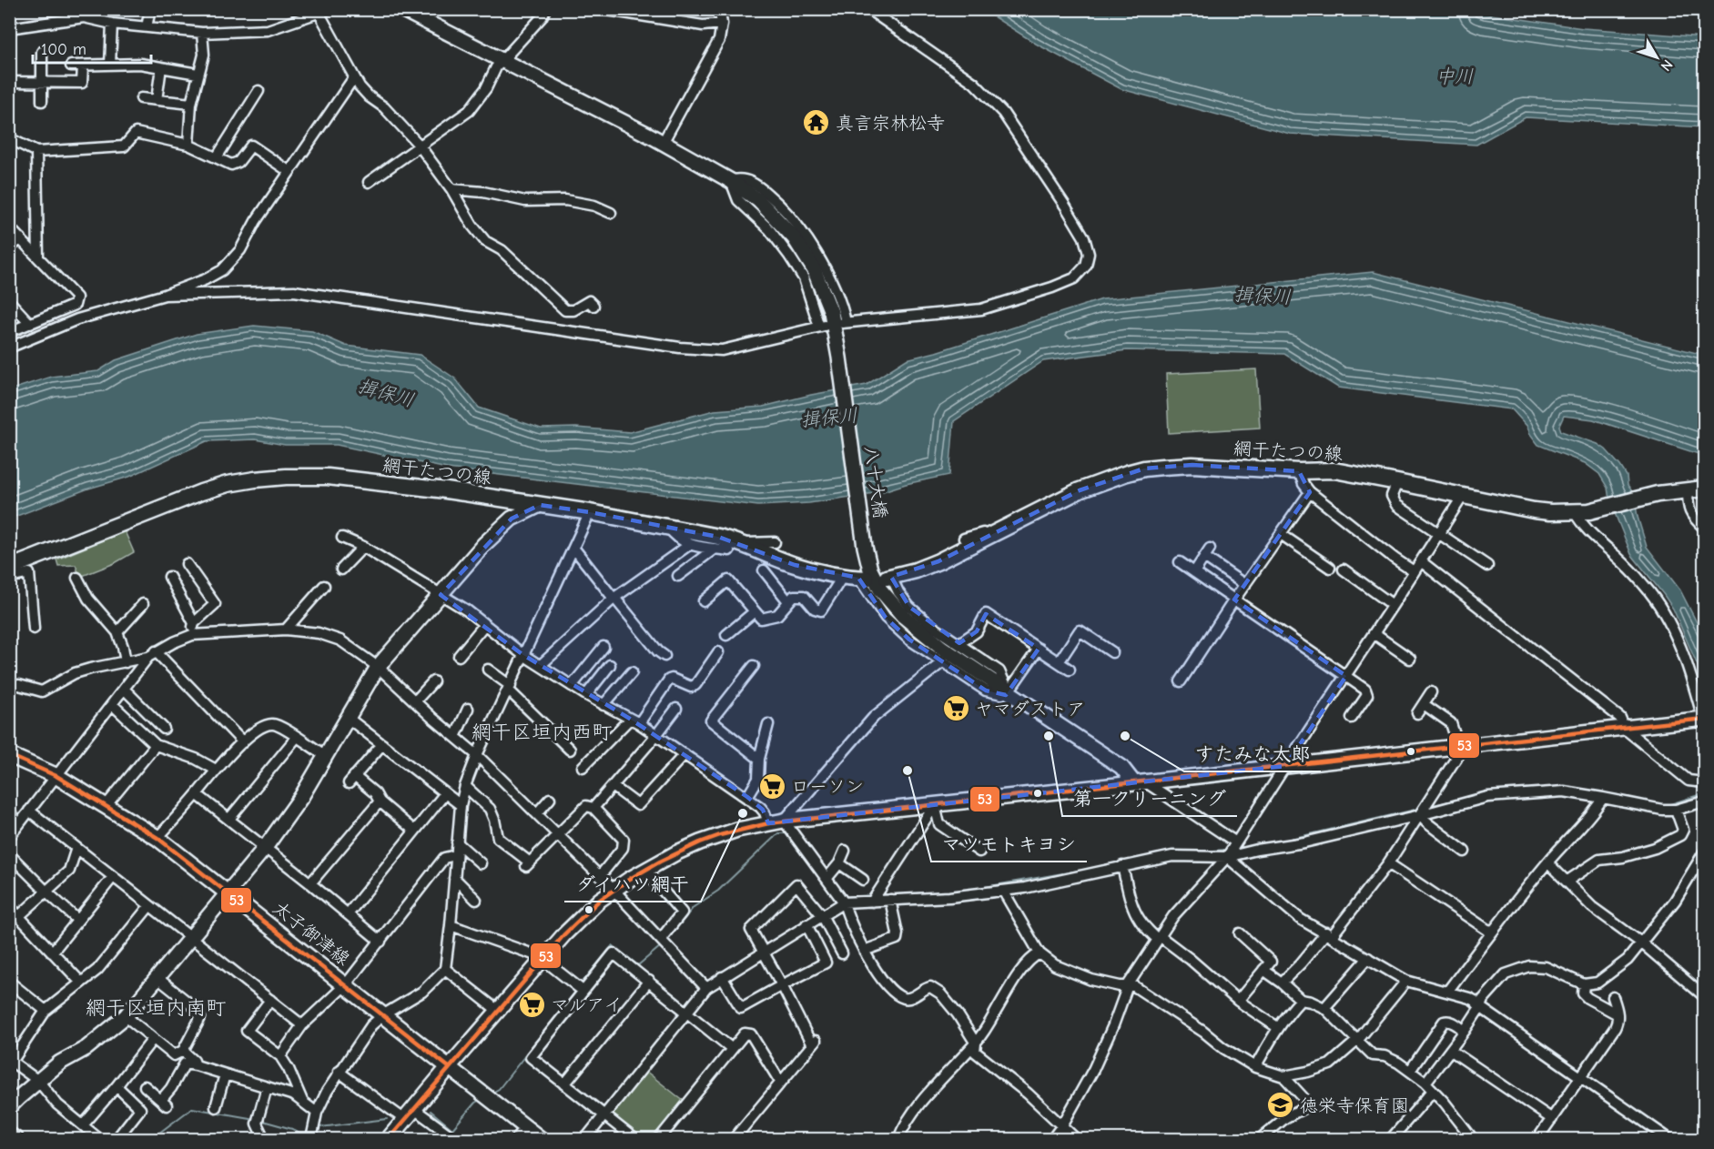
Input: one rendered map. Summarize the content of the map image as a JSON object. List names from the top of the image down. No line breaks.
{"streets":{"main road":["網干たつの線","太子御津線"],"street":["八十大橋"]},"districts":["網干区垣内西町","網干区垣内南町"],"water":["中川","揖保川"],"places":{"temple":["真言宗林松寺"],"supermarket":["ヤマダストア","ローソン","マルアイ"],"other":["第一クリーニング","すたみな太郎","マツモトキヨシ","ダイハツ網干"],"school or university":["徳栄寺保育園"]},"lines":["transit line 53"],"scale_bar":"100 m","north":"bottom right"}
